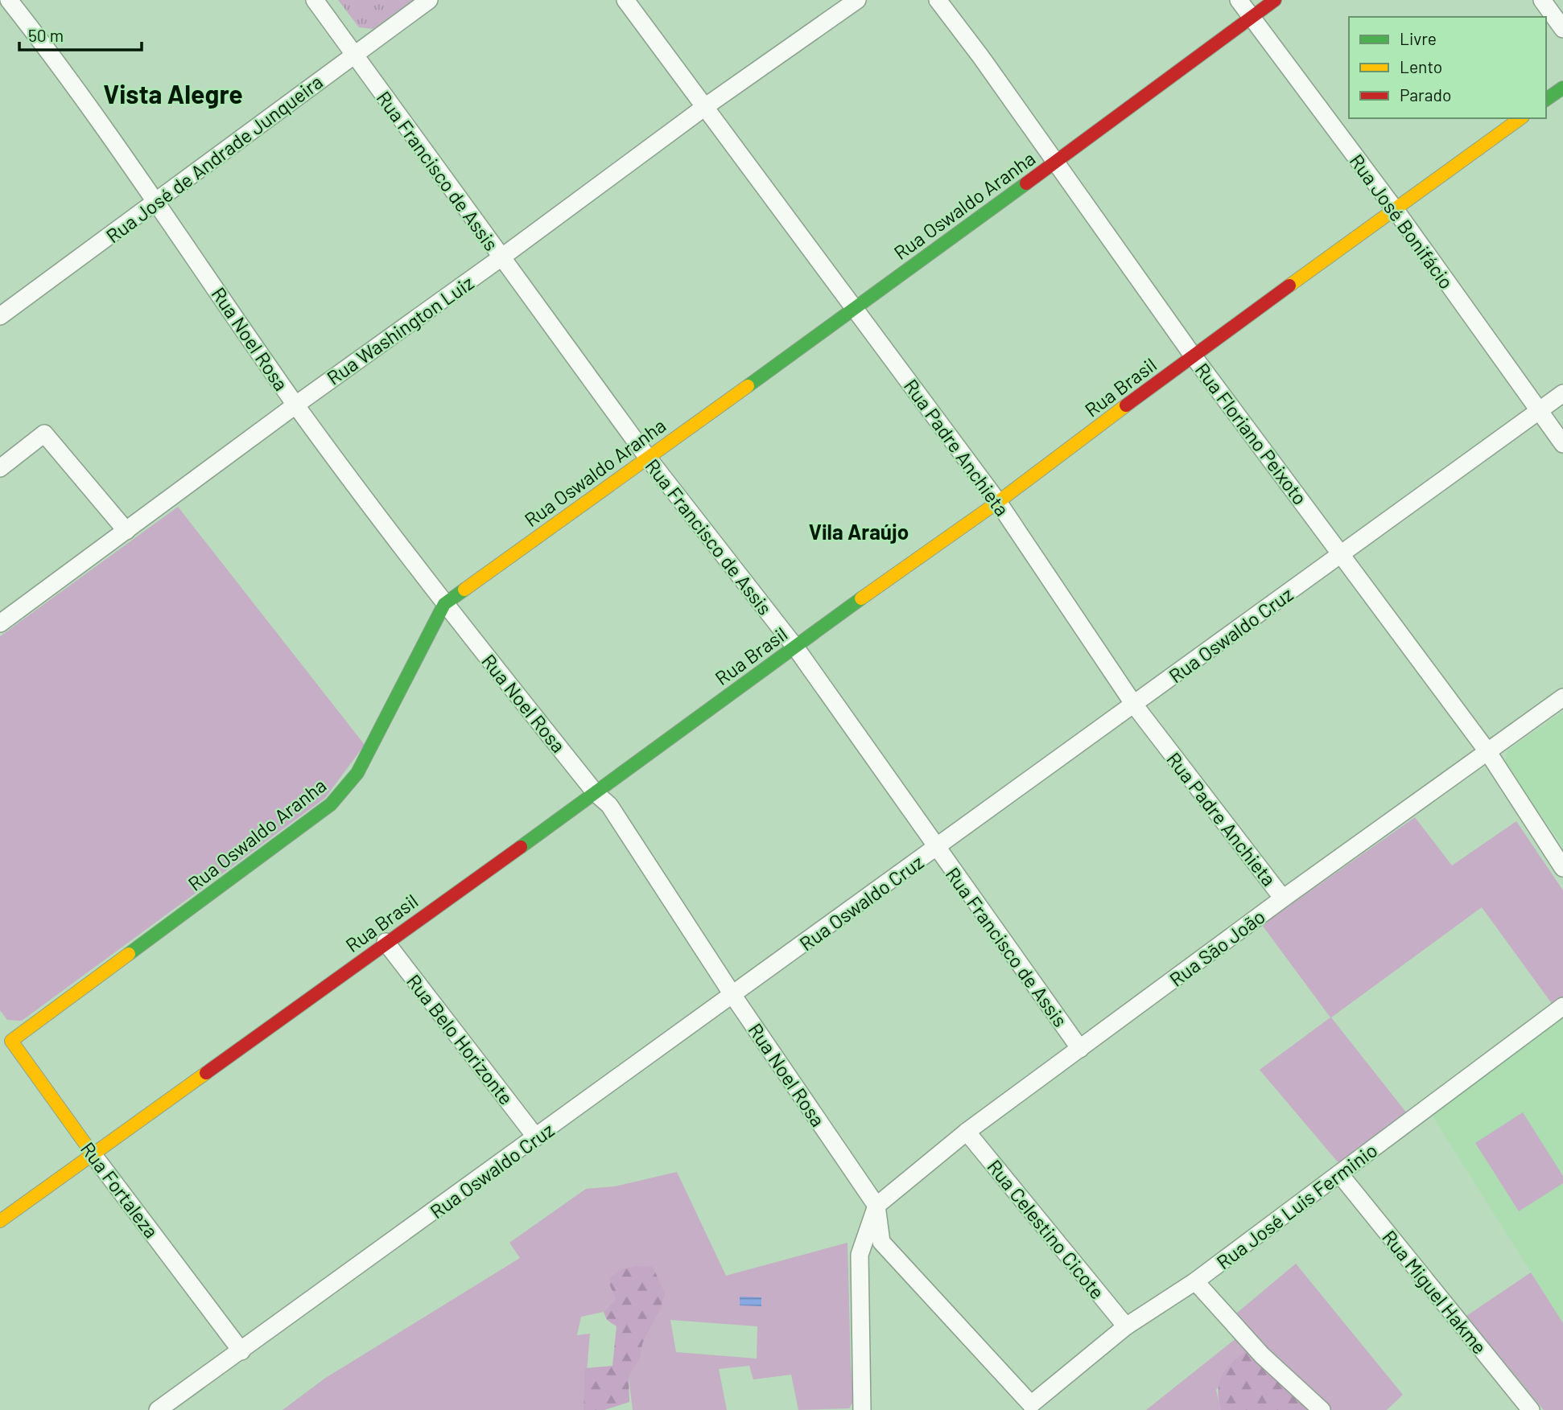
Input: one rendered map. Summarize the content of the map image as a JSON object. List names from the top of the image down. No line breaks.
{"streets":{"street":["Rua José de Andrade Junqueira","Rua Francisco de Assis","Rua Oswaldo Aranha","Rua José Bonifácio","Rua Washington Luiz","Rua Noel Rosa","Rua Brasil","Rua Floriano Peixoto","Rua Padre Anchieta","Rua Oswaldo Cruz","Rua São João","Rua Belo Horizonte","Rua Fortaleza","Rua José Luis Ferminio","Rua Celestino Cicote","Rua Miguel Hakme"]},"crossings":[["Rua José de Andrade Junqueira","Rua Francisco de Assis"],["Rua José de Andrade Junqueira","Rua Noel Rosa"],["Rua Francisco de Assis","Rua Oswaldo Aranha"],["Rua Francisco de Assis","Rua Washington Luiz"],["Rua Francisco de Assis","Rua Brasil"],["Rua Francisco de Assis","Rua Oswaldo Cruz"],["Rua Francisco de Assis","Rua São João"],["Rua Oswaldo Aranha","Rua José Bonifácio"],["Rua Oswaldo Aranha","Rua Noel Rosa"],["Rua Oswaldo Aranha","Rua Floriano Peixoto"],["Rua Oswaldo Aranha","Rua Padre Anchieta"],["Rua Oswaldo Aranha","Rua Fortaleza"],["Rua José Bonifácio","Rua Brasil"],["Rua José Bonifácio","Rua Oswaldo Cruz"],["Rua Washington Luiz","Rua Noel Rosa"],["Rua Washington Luiz","Rua Padre Anchieta"],["Rua Noel Rosa","Rua Brasil"],["Rua Noel Rosa","Rua Oswaldo Cruz"],["Rua Noel Rosa","Rua São João"],["Rua Noel Rosa","Rua José Luis Ferminio"],["Rua Brasil","Rua Floriano Peixoto"],["Rua Brasil","Rua Padre Anchieta"],["Rua Brasil","Rua Belo Horizonte"],["Rua Brasil","Rua Fortaleza"],["Rua Floriano Peixoto","Rua Oswaldo Cruz"],["Rua Floriano Peixoto","Rua São João"],["Rua Padre Anchieta","Rua Oswaldo Cruz"],["Rua Padre Anchieta","Rua São João"],["Rua Oswaldo Cruz","Rua Belo Horizonte"],["Rua Oswaldo Cruz","Rua Fortaleza"],["Rua São João","Rua Celestino Cicote"],["Rua José Luis Ferminio","Rua Celestino Cicote"],["Rua José Luis Ferminio","Rua Miguel Hakme"]],"districts":["Vista Alegre","Vila Araújo"],"legend":["Livre","Lento","Parado"],"scale_bar":"50 m"}
